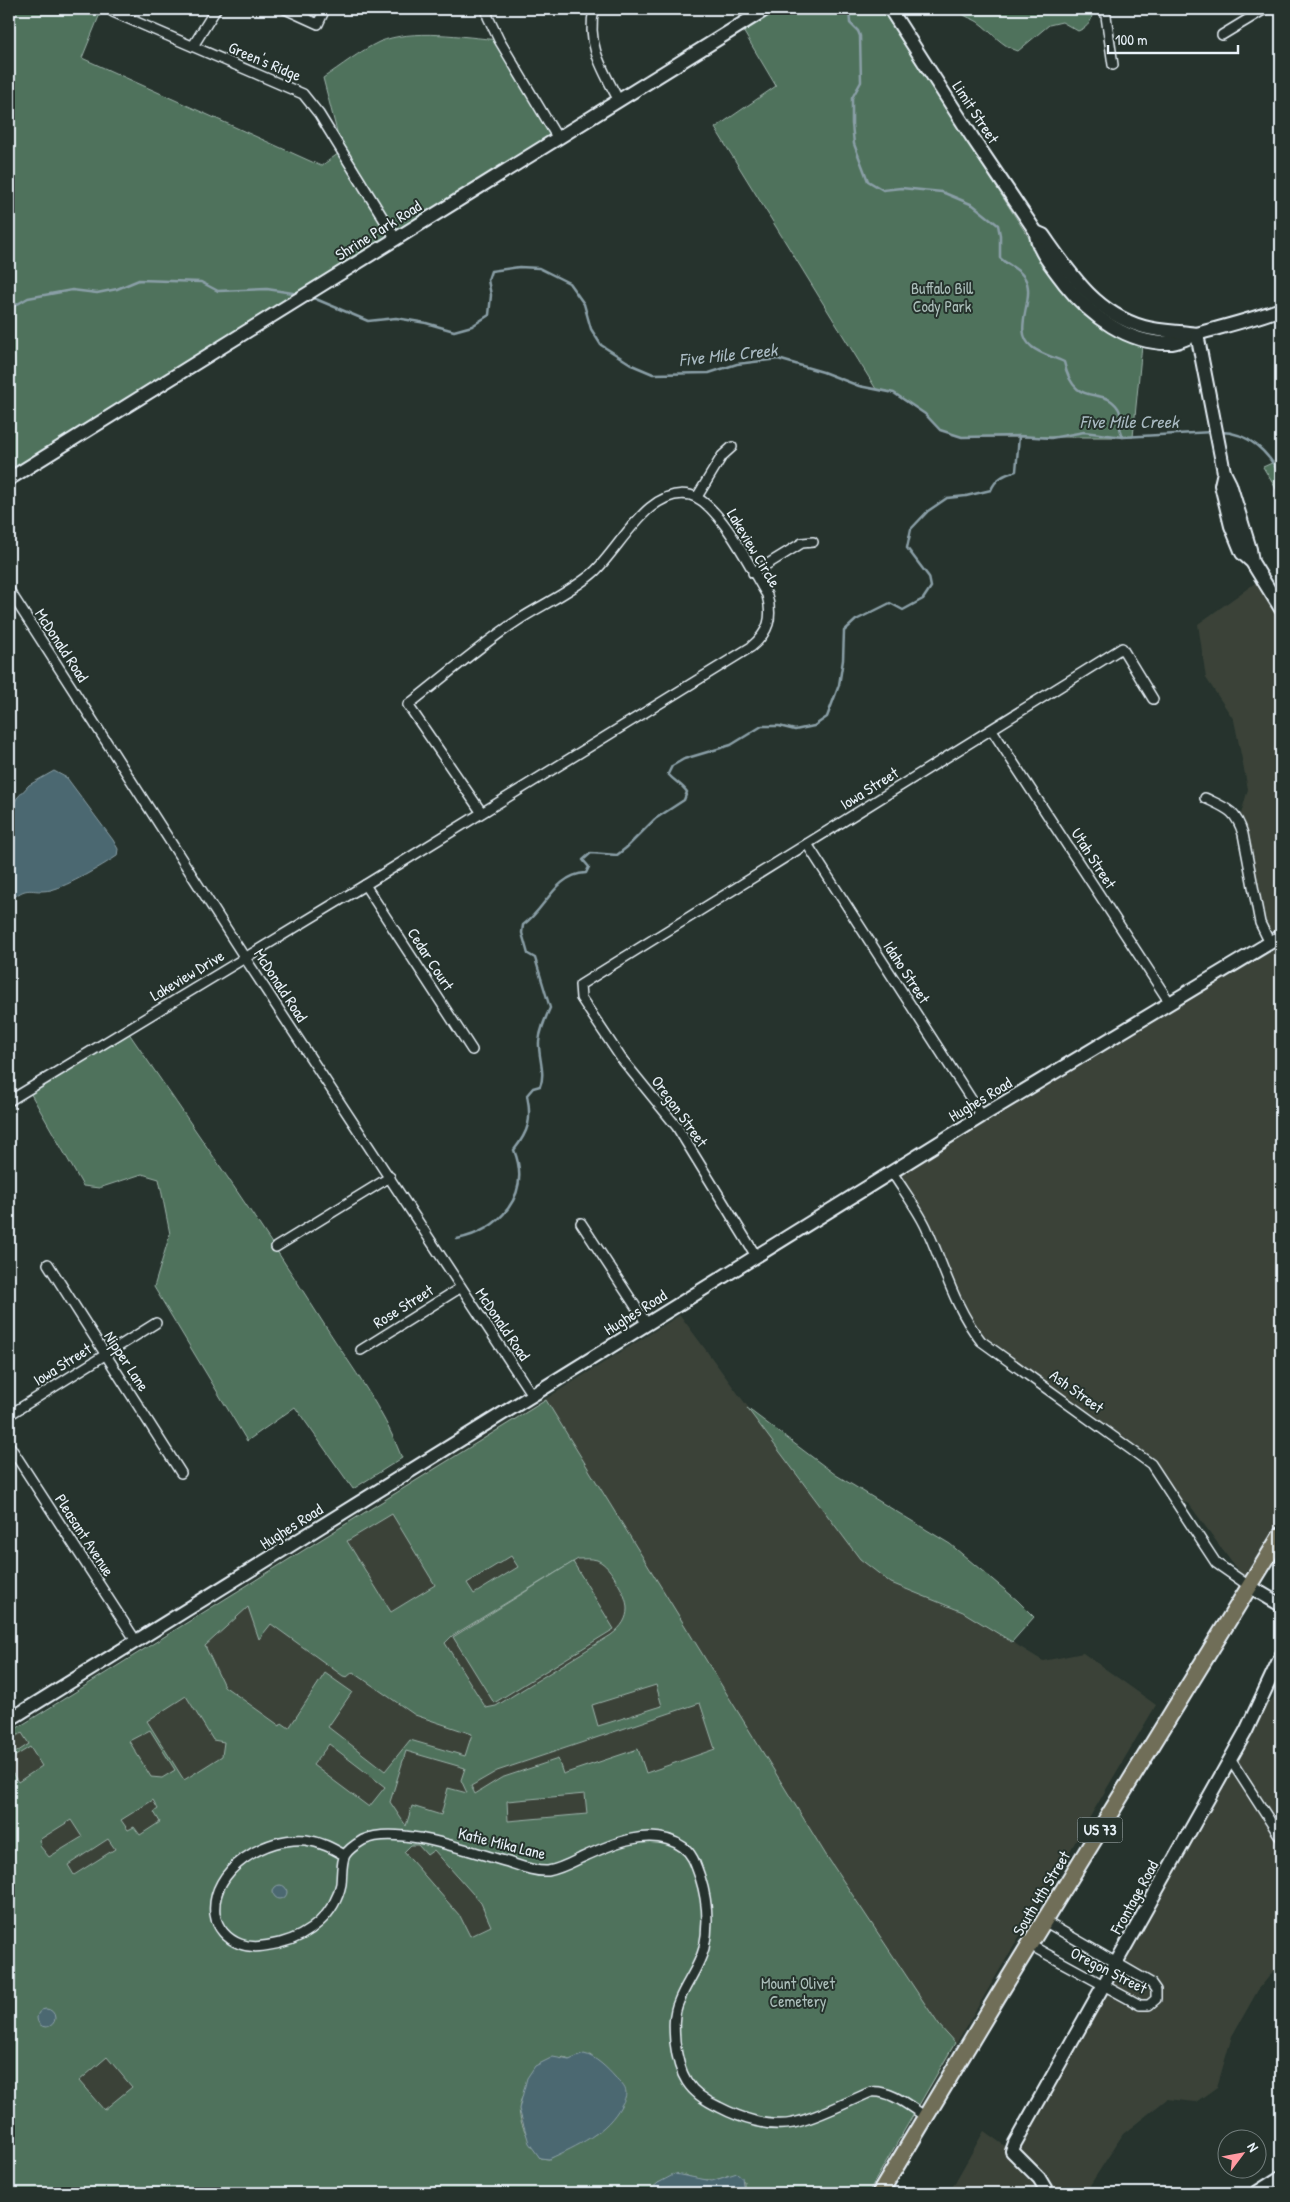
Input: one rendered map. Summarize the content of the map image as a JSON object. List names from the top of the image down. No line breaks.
{"streets":{"highway":["US 73","South 4th Street"],"street":["Green's Ridge","Limit Street","Shrine Park Road","Lakeview Circle","McDonald Road","Iowa Street","Utah Street","Cedar Court","Idaho Street","Lakeview Drive","Hughes Road","Oregon Street","Rose Street","Nipper Lane","Ash Street","Pleasant Avenue","Katie Mika Lane","Frontage Road"]},"crossings":[["Green's Ridge","Shrine Park Road"],["Lakeview Circle","Lakeview Drive"],["McDonald Road","Lakeview Drive"],["McDonald Road","Hughes Road"],["McDonald Road","Rose Street"],["Iowa Street","Utah Street"],["Iowa Street","Idaho Street"],["Iowa Street","Oregon Street"],["Iowa Street","Nipper Lane"],["Utah Street","Hughes Road"],["Cedar Court","Lakeview Drive"],["Idaho Street","Hughes Road"],["Hughes Road","Oregon Street"],["Hughes Road","Ash Street"],["Hughes Road","Pleasant Avenue"],["Oregon Street","South 4th Street"],["Oregon Street","Frontage Road"],["Ash Street","South 4th Street"],["Katie Mika Lane","South 4th Street"]],"water":["Five Mile Creek"],"parks":["Buffalo Bill Cody Park","Mount Olivet Cemetery"],"scale_bar":"100 m","north":"top right"}
